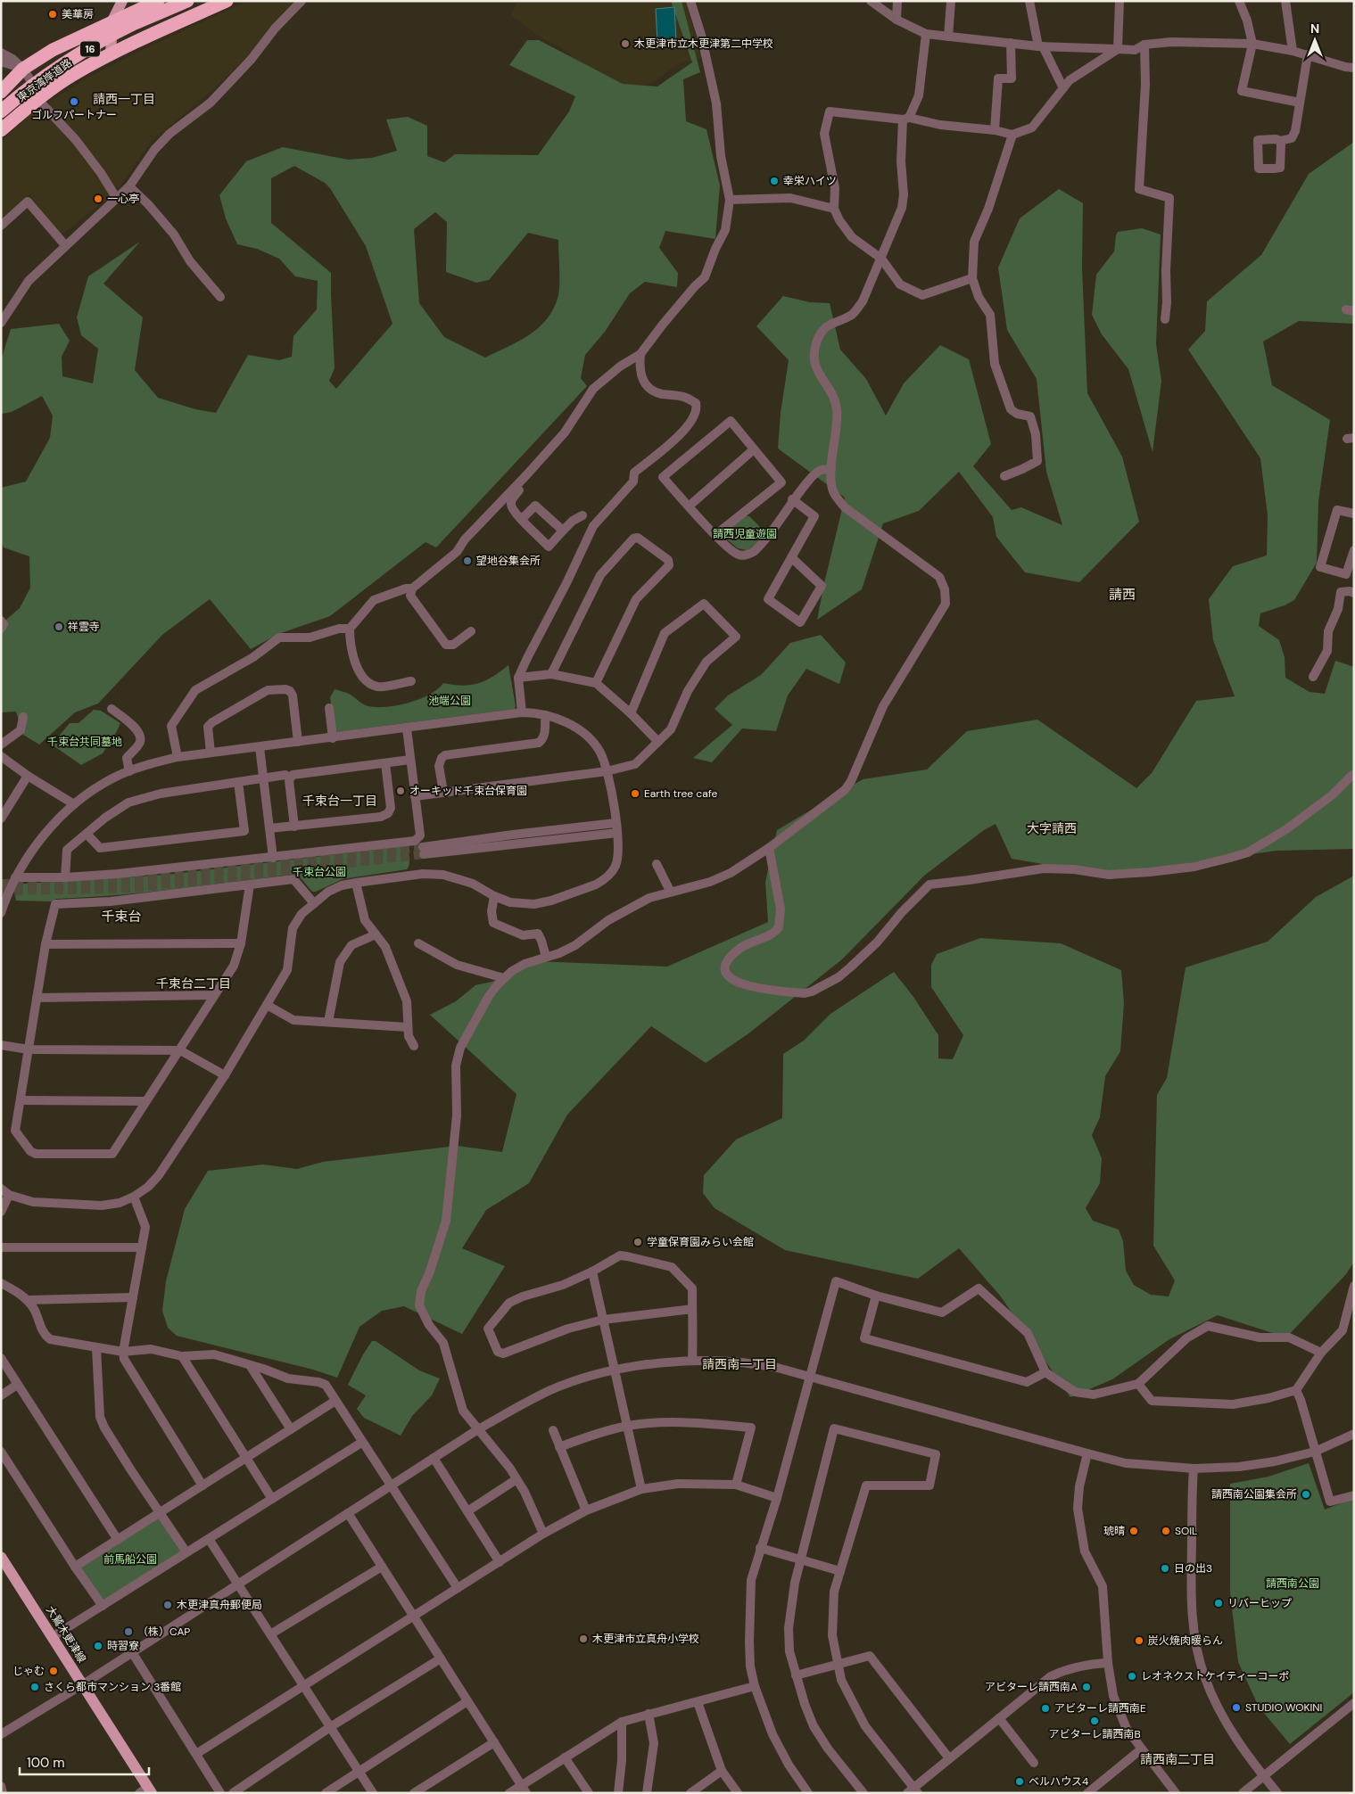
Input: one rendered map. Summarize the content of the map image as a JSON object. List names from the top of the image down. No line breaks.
{"streets":{"highway":["16","東京湾岸道路"],"main road":["大鷲木更津線"]},"crossings":[["16","東京湾岸道路"]],"districts":["請西一丁目","請西","千束台一丁目","大字請西","千束台","千束台二丁目","請西南一丁目","請西南二丁目"],"parks":["請西児童遊園","池端公園","千束台共同墓地","千束台公園","前馬船公園","請西南公園"],"places":["美華房","木更津市立木更津第二中学校","ゴルフパートナー","幸栄ハイツ","一心亭","望地谷集会所","祥雲寺","オーキッド千束台保育園","Earth tree cafe","学童保育園みらい会館","請西南公園集会所","琥晴","SOIL","日の出3","リバーヒップ","木更津真舟郵便局","（株）CAP","木更津市立真舟小学校","炭火焼肉暖らん","時習寮","じゃむ","レオネクストケイティーコーポ","さくら都市マンション 3番館","アビターレ請西南A","STUDIO WOKINI","アビターレ請西南E","アビターレ請西南B","ベルハウス4"],"scale_bar":"100 m","north":"top"}
